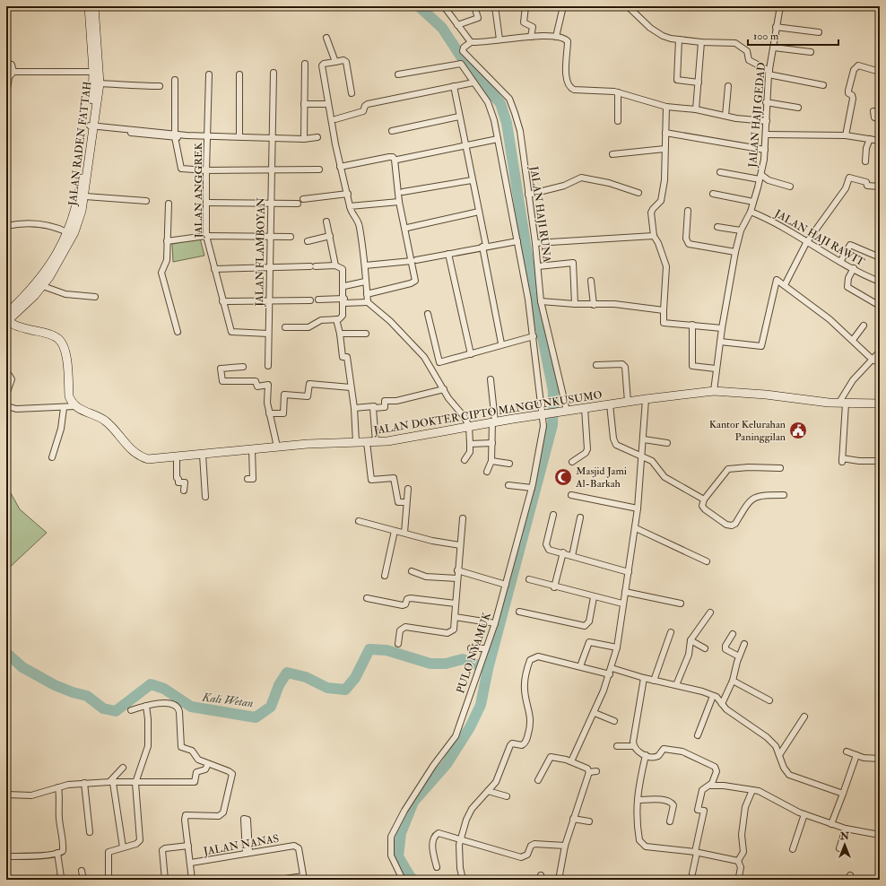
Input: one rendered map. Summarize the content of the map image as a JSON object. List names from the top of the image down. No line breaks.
{"streets":{"main road":["JALAN RADEN FATTAH","JALAN DOKTER CIPTO MANGUNKUSUMO"],"street":["JALAN HAJI GEDAD","JALAN ANGGREK","JALAN HAJI RUNA","JALAN HAJI RAWIT","JALAN FLAMBOYAN","PULO NYAMUK","JALAN NANAS"]},"crossings":[["JALAN HAJI GEDAD","JALAN HAJI RAWIT"],["JALAN HAJI GEDAD","JALAN DOKTER CIPTO MANGUNKUSUMO"],["JALAN ANGGREK","JALAN FLAMBOYAN"],["JALAN HAJI RUNA","JALAN DOKTER CIPTO MANGUNKUSUMO"],["JALAN DOKTER CIPTO MANGUNKUSUMO","PULO NYAMUK"]],"water":["Kali Wetan"],"places":{"public building":["Kantor Kelurahan Paninggilan"],"mosque":["Masjid Jami Al-Barkah"]},"scale_bar":"100 m","north":"top"}
